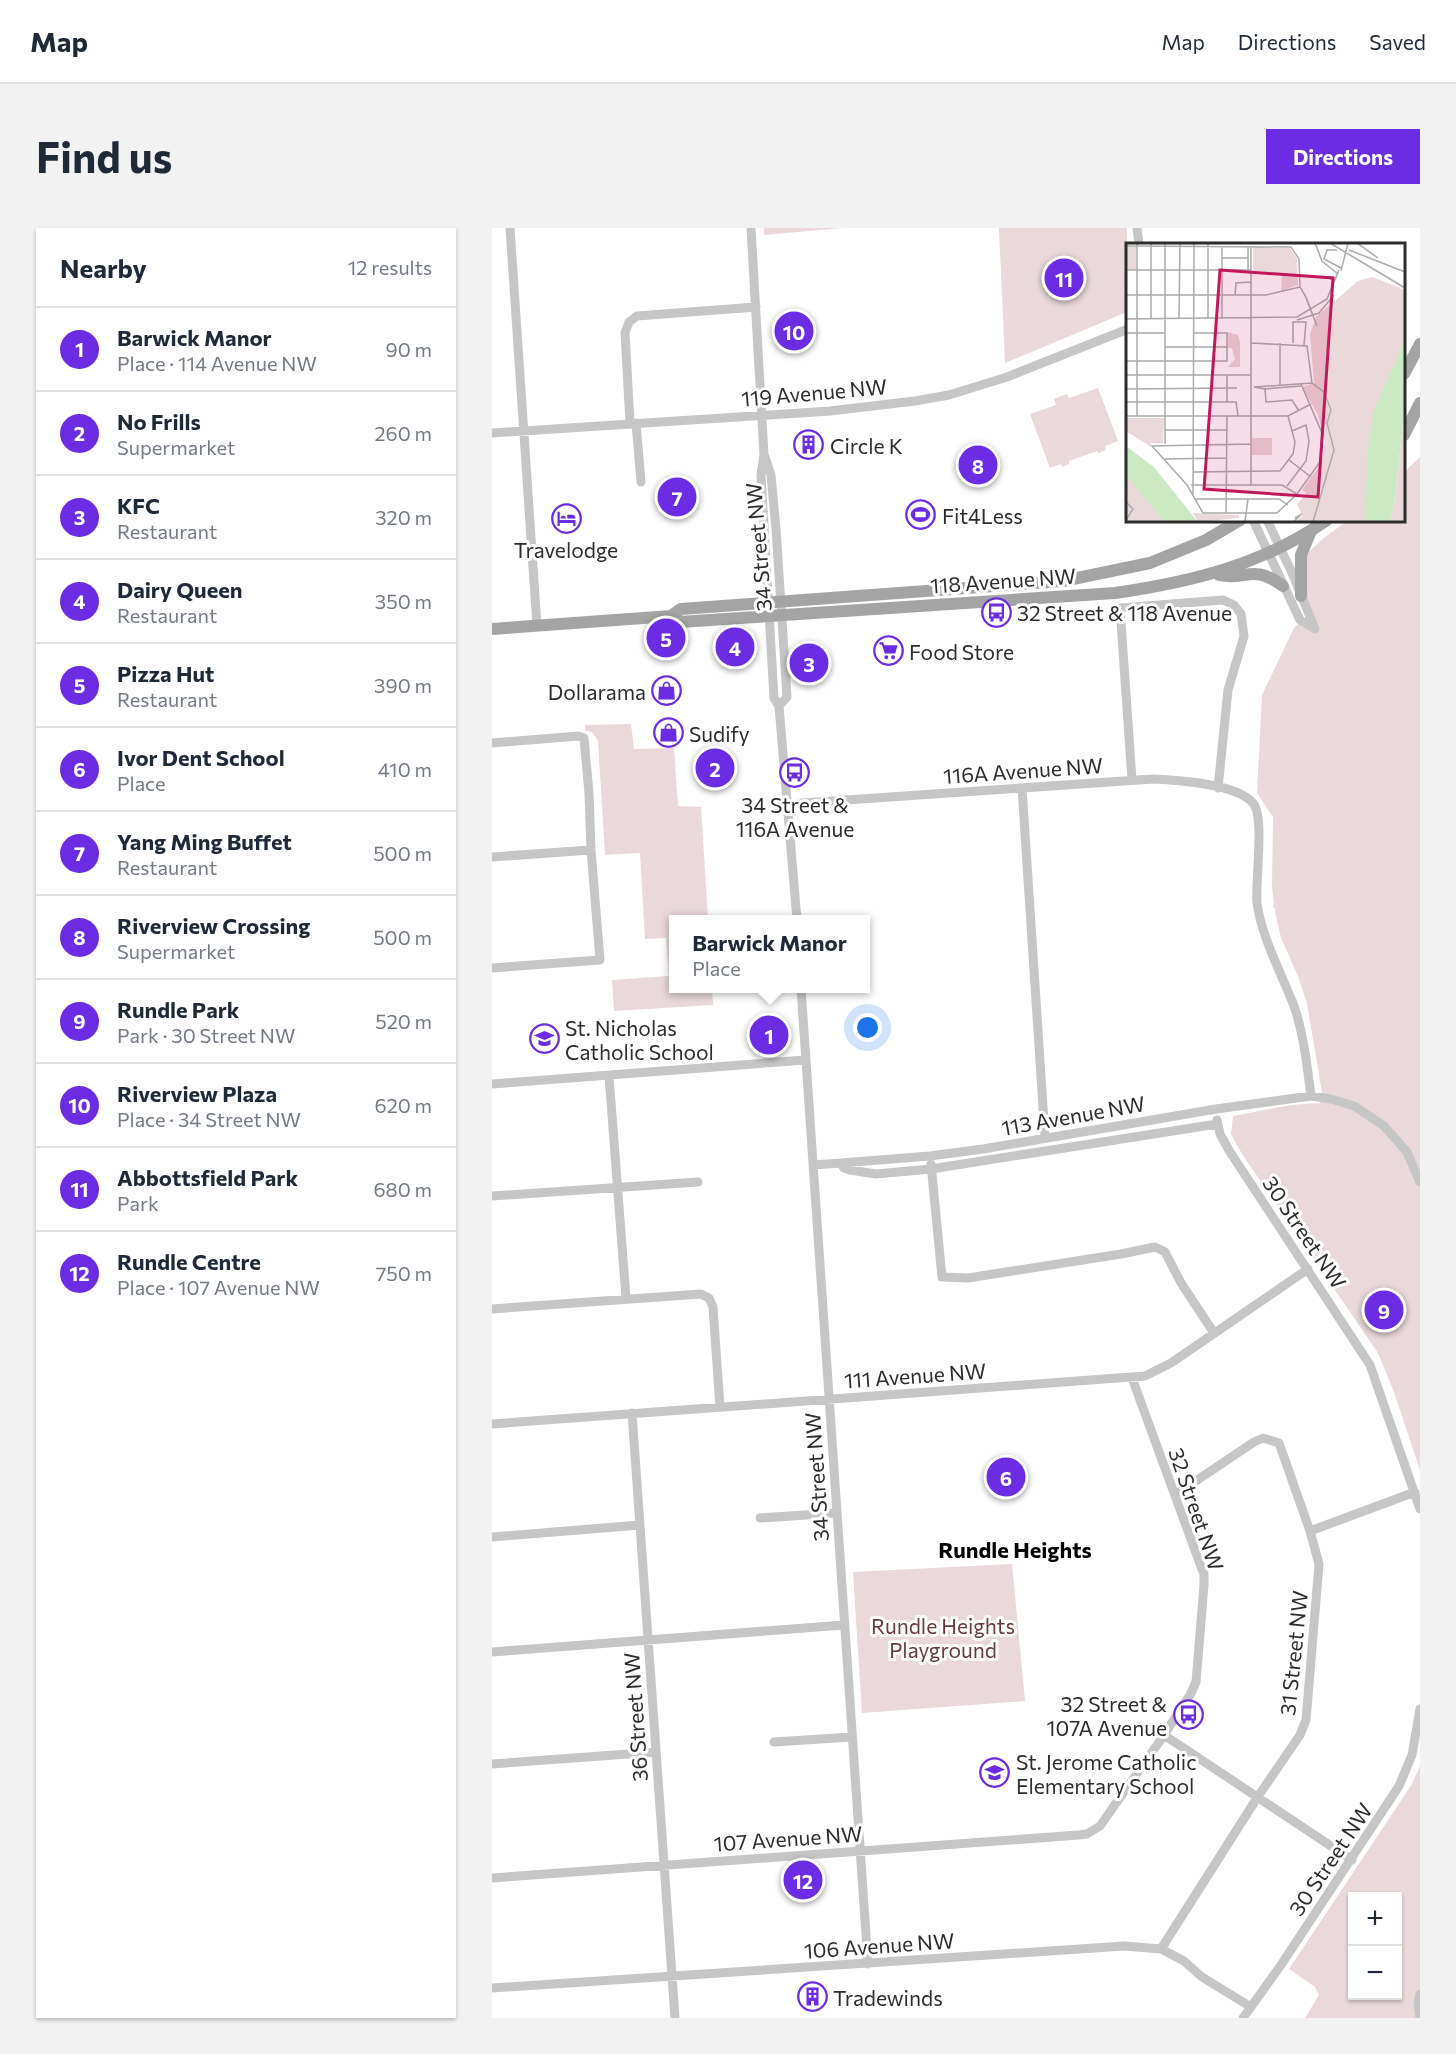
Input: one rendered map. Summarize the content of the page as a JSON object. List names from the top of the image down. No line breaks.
{"streets":{"main road":["118 Avenue NW"],"street":["119 Avenue NW","34 Street NW","116A Avenue NW","113 Avenue NW","30 Street NW","111 Avenue NW","32 Street NW","31 Street NW","36 Street NW","107 Avenue NW","106 Avenue NW"]},"crossings":[["119 Avenue NW","34 Street NW"],["34 Street NW","118 Avenue NW"],["34 Street NW","116A Avenue NW"],["34 Street NW","113 Avenue NW"],["34 Street NW","111 Avenue NW"],["34 Street NW","107 Avenue NW"],["34 Street NW","106 Avenue NW"],["116A Avenue NW","113 Avenue NW"],["113 Avenue NW","30 Street NW"],["30 Street NW","111 Avenue NW"],["30 Street NW","106 Avenue NW"],["111 Avenue NW","32 Street NW"],["111 Avenue NW","36 Street NW"],["32 Street NW","31 Street NW"],["32 Street NW","107 Avenue NW"],["31 Street NW","106 Avenue NW"],["36 Street NW","107 Avenue NW"],["36 Street NW","106 Avenue NW"]],"districts":["Rundle Heights"],"parks":["Rundle Heights Playground"],"places":{"building":["Circle K","Tradewinds"],"sports":["Fit4Less"],"hotel":["Travelodge"],"bus stop":["32 Street & 118 Avenue","34 Street & 116A Avenue","32 Street & 107A Avenue"],"supermarket":["Food Store"],"shop":["Dollarama","Sudify"],"school or university":["St. Nicholas Catholic School","St. Jerome Catholic Elementary School"]},"page":{"header":"Map","nav":["Map","Directions","Saved"],"buttons":"Directions","title":"Find us","heading":["Nearby","12 results"],"pins":["11","10","8","7","5","4","3","2","1","9","6","12"],"list":[{"mark":"1","name":"Barwick Manor","note":"Place · 114 Avenue NW","value":"90 m"},{"mark":"2","name":"No Frills","note":"Supermarket","value":"260 m"},{"mark":"3","name":"KFC","note":"Restaurant","value":"320 m"},{"mark":"4","name":"Dairy Queen","note":"Restaurant","value":"350 m"},{"mark":"5","name":"Pizza Hut","note":"Restaurant","value":"390 m"},{"mark":"6","name":"Ivor Dent School","note":"Place","value":"410 m"},{"mark":"7","name":"Yang Ming Buffet","note":"Restaurant","value":"500 m"},{"mark":"8","name":"Riverview Crossing","note":"Supermarket","value":"500 m"},{"mark":"9","name":"Rundle Park","note":"Park · 30 Street NW","value":"520 m"},{"mark":"10","name":"Riverview Plaza","note":"Place · 34 Street NW","value":"620 m"},{"mark":"11","name":"Abbottsfield Park","note":"Park","value":"680 m"},{"mark":"12","name":"Rundle Centre","note":"Place · 107 Avenue NW","value":"750 m"}],"popup":["Barwick Manor","Place"],"map_buttons":["+","−"]}}
